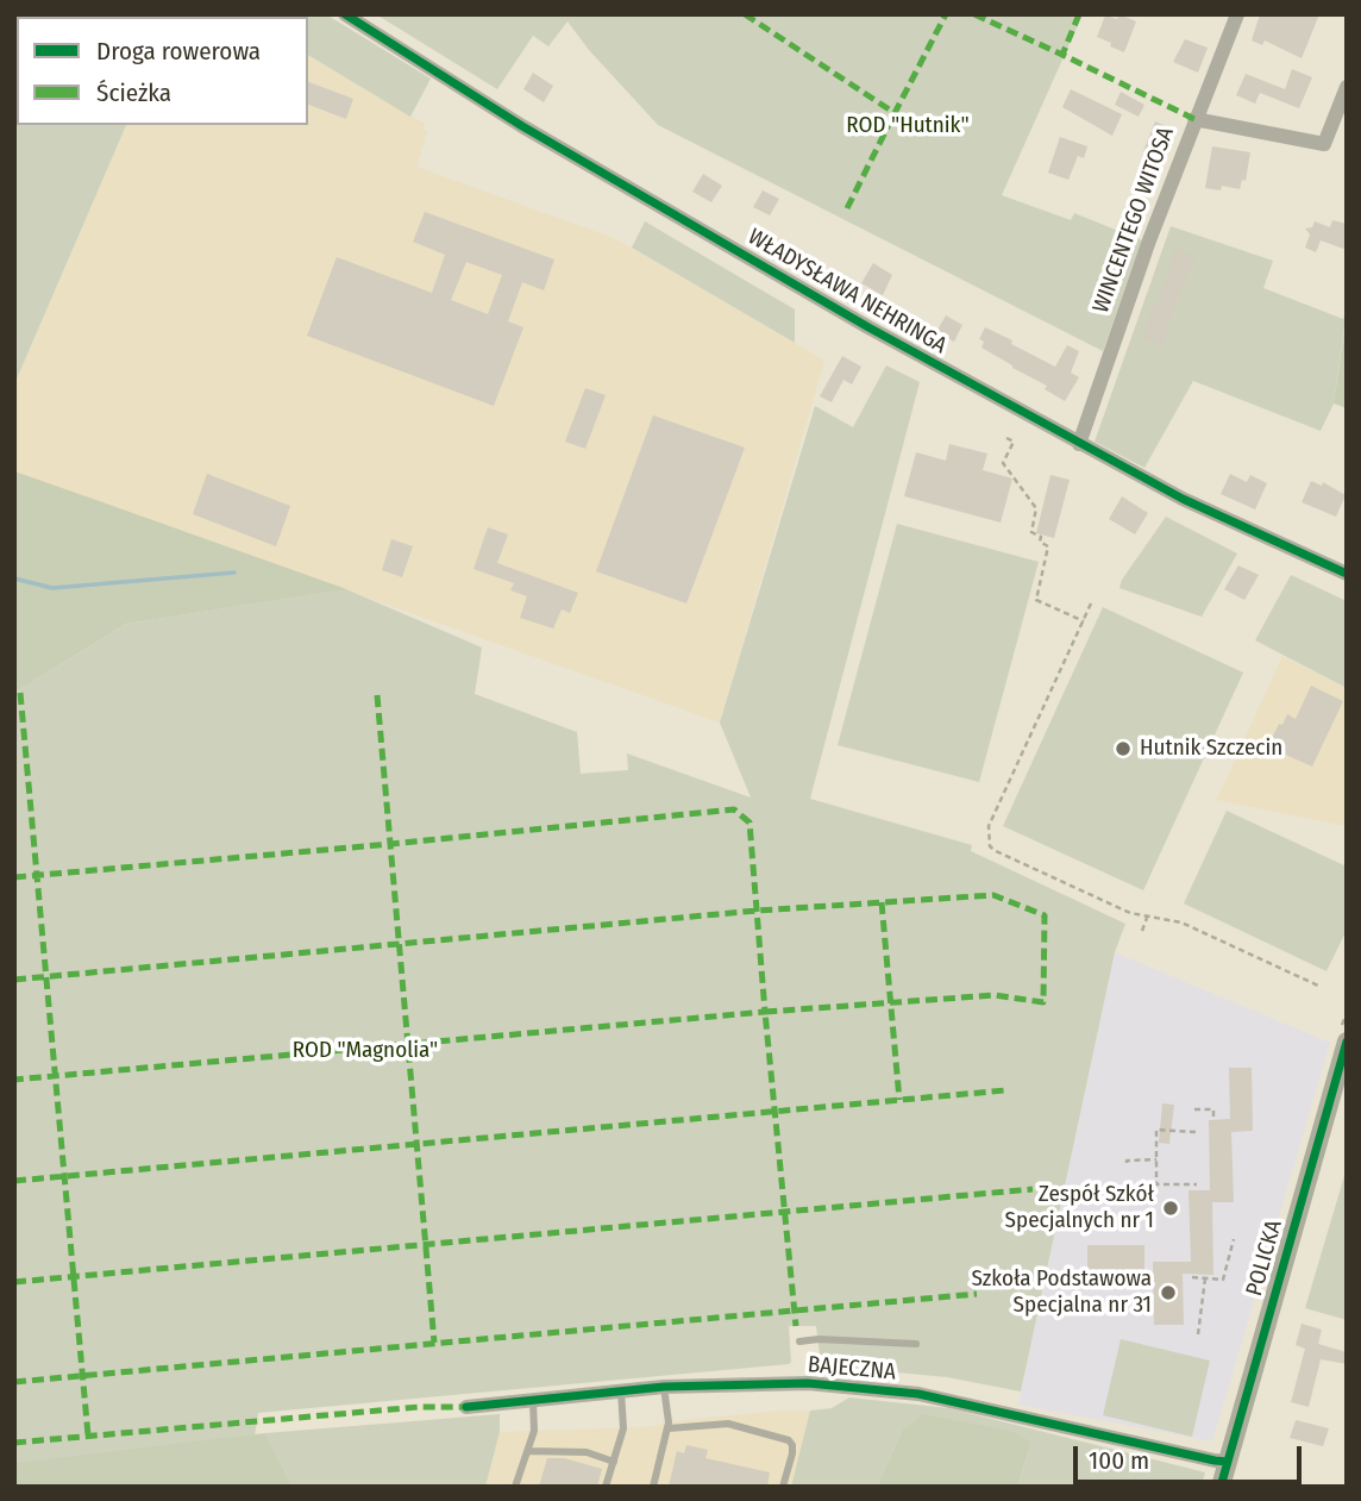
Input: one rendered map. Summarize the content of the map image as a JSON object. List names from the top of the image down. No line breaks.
{"streets":{"street":["WINCENTEGO WITOSA","WŁADYSŁAWA NEHRINGA","POLICKA","BAJECZNA"]},"crossings":[["WINCENTEGO WITOSA","WŁADYSŁAWA NEHRINGA"],["POLICKA","BAJECZNA"]],"parks":["ROD \"Hutnik\"","ROD \"Magnolia\""],"places":["Hutnik Szczecin","Zespół Szkół Specjalnych nr 1","Szkoła Podstawowa Specjalna nr 31"],"legend":["Droga rowerowa","Ścieżka"],"scale_bar":"100 m"}
